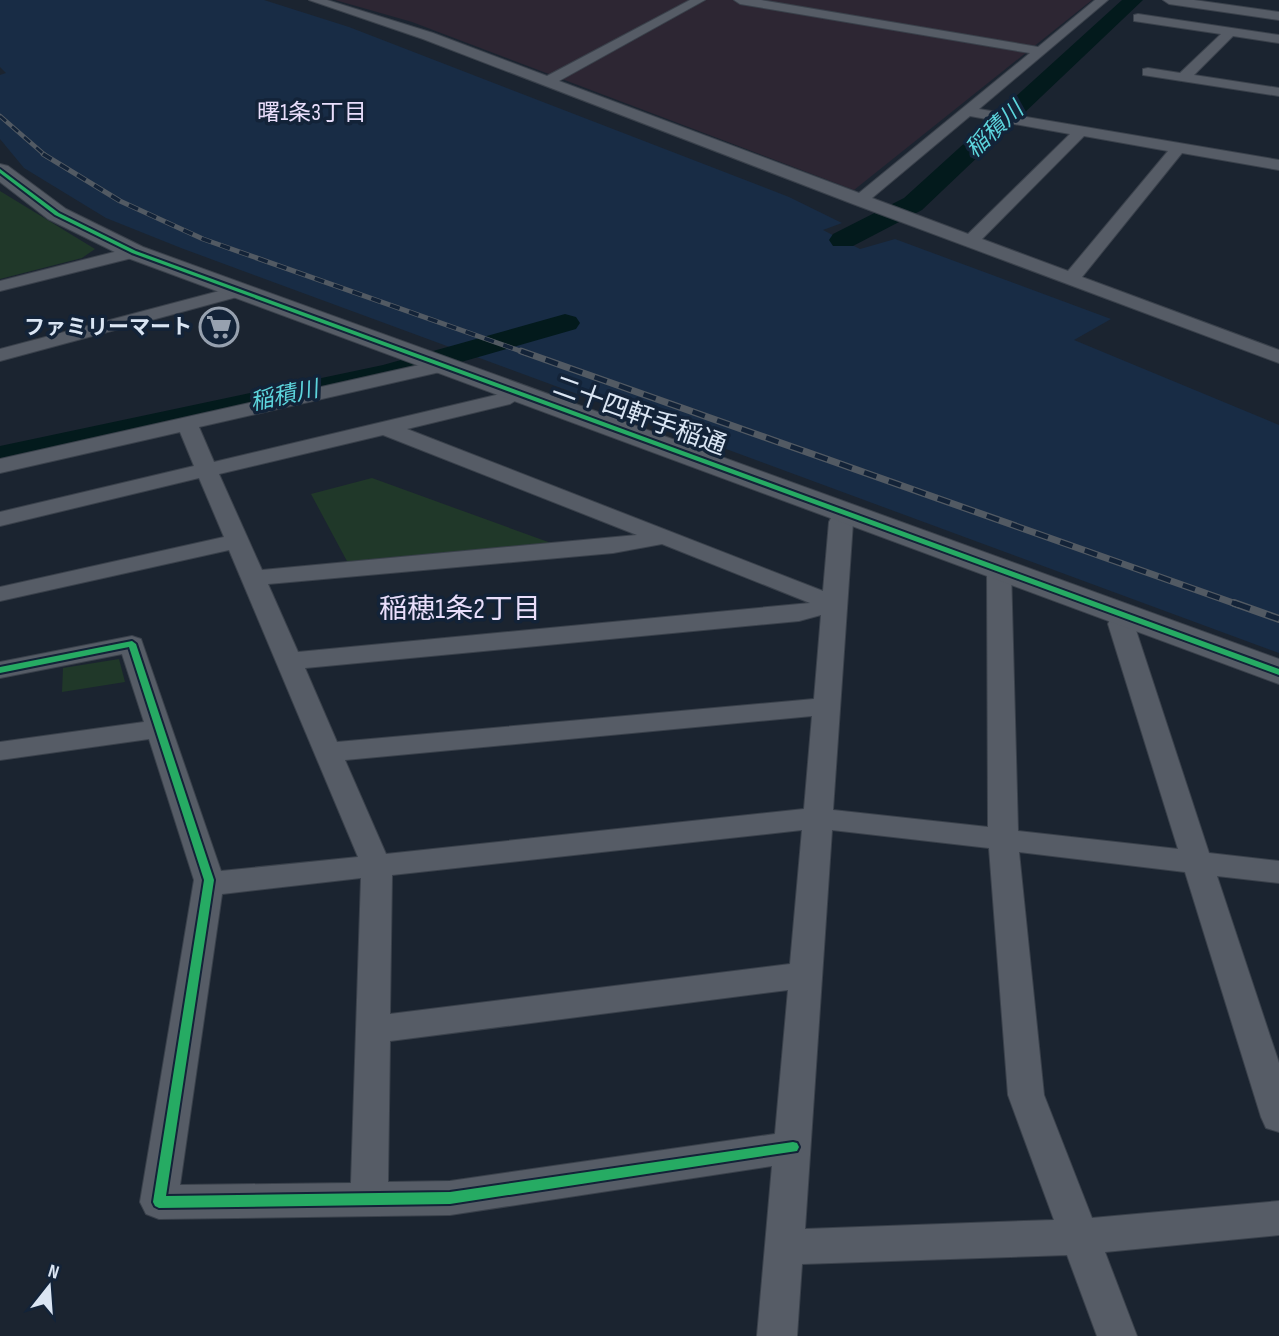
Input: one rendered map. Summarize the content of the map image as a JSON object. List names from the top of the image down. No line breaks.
{"streets":{"street":["二十四軒手稲通"]},"districts":["曙1条3丁目","稲穂1条2丁目"],"water":["稲積川"],"places":{"supermarket":["ファミリーマート"]},"north":"top"}
